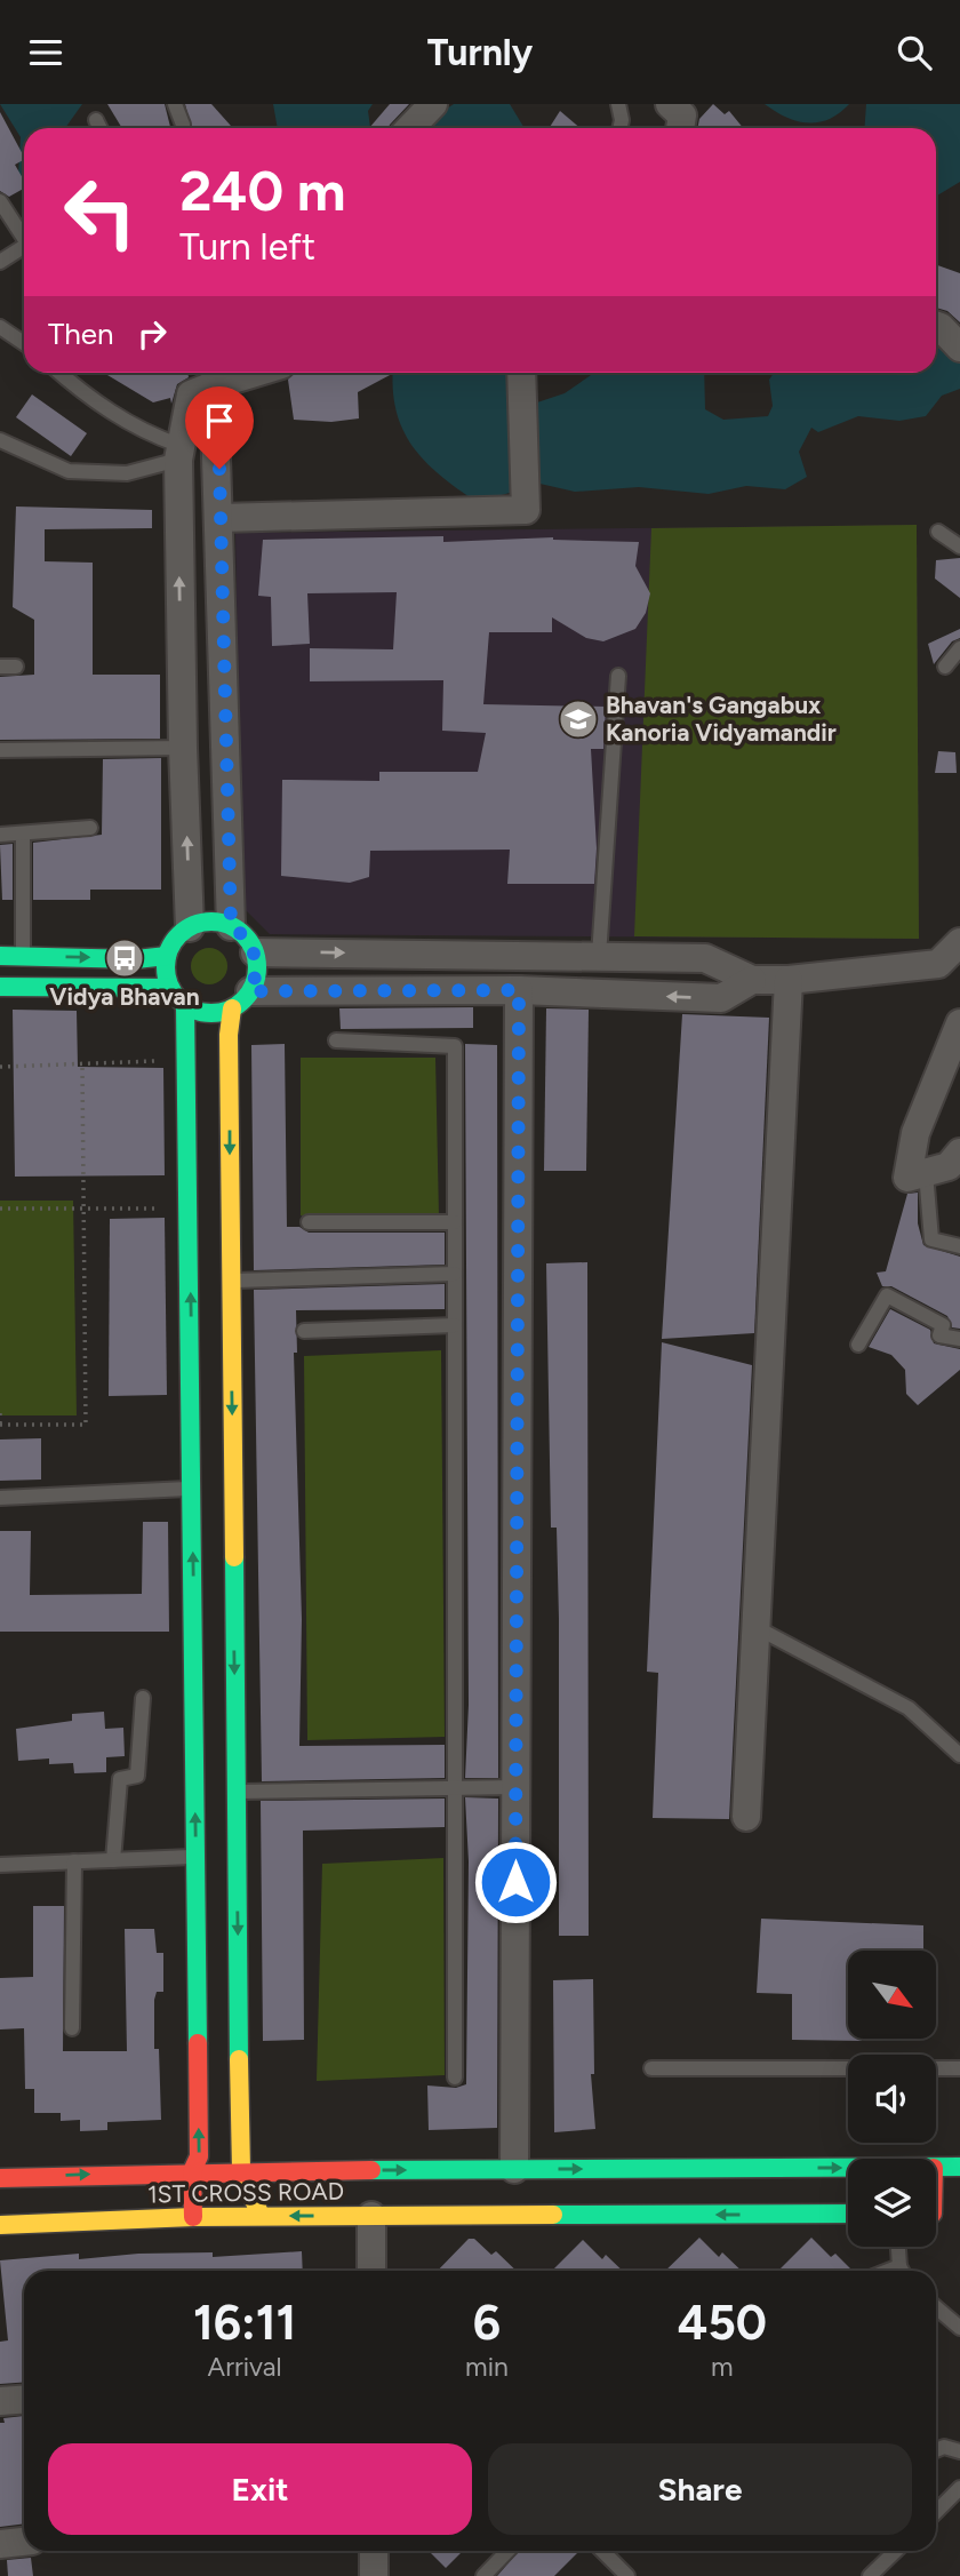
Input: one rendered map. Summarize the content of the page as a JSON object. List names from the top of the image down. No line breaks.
{"streets":{"street":["1ST CROSS ROAD"]},"places":{"school or university":["Bhavan's Gangabux Kanoria Vidyamandir"],"bus stop":["Vidya Bhavan"]},"north":"bottom right","page":{"header":"Turnly","turn":["240 m","Turn left"],"then":"Then","eta":["16:11","Arrival","6","min","450","m"],"buttons":["Exit","Share"]}}
